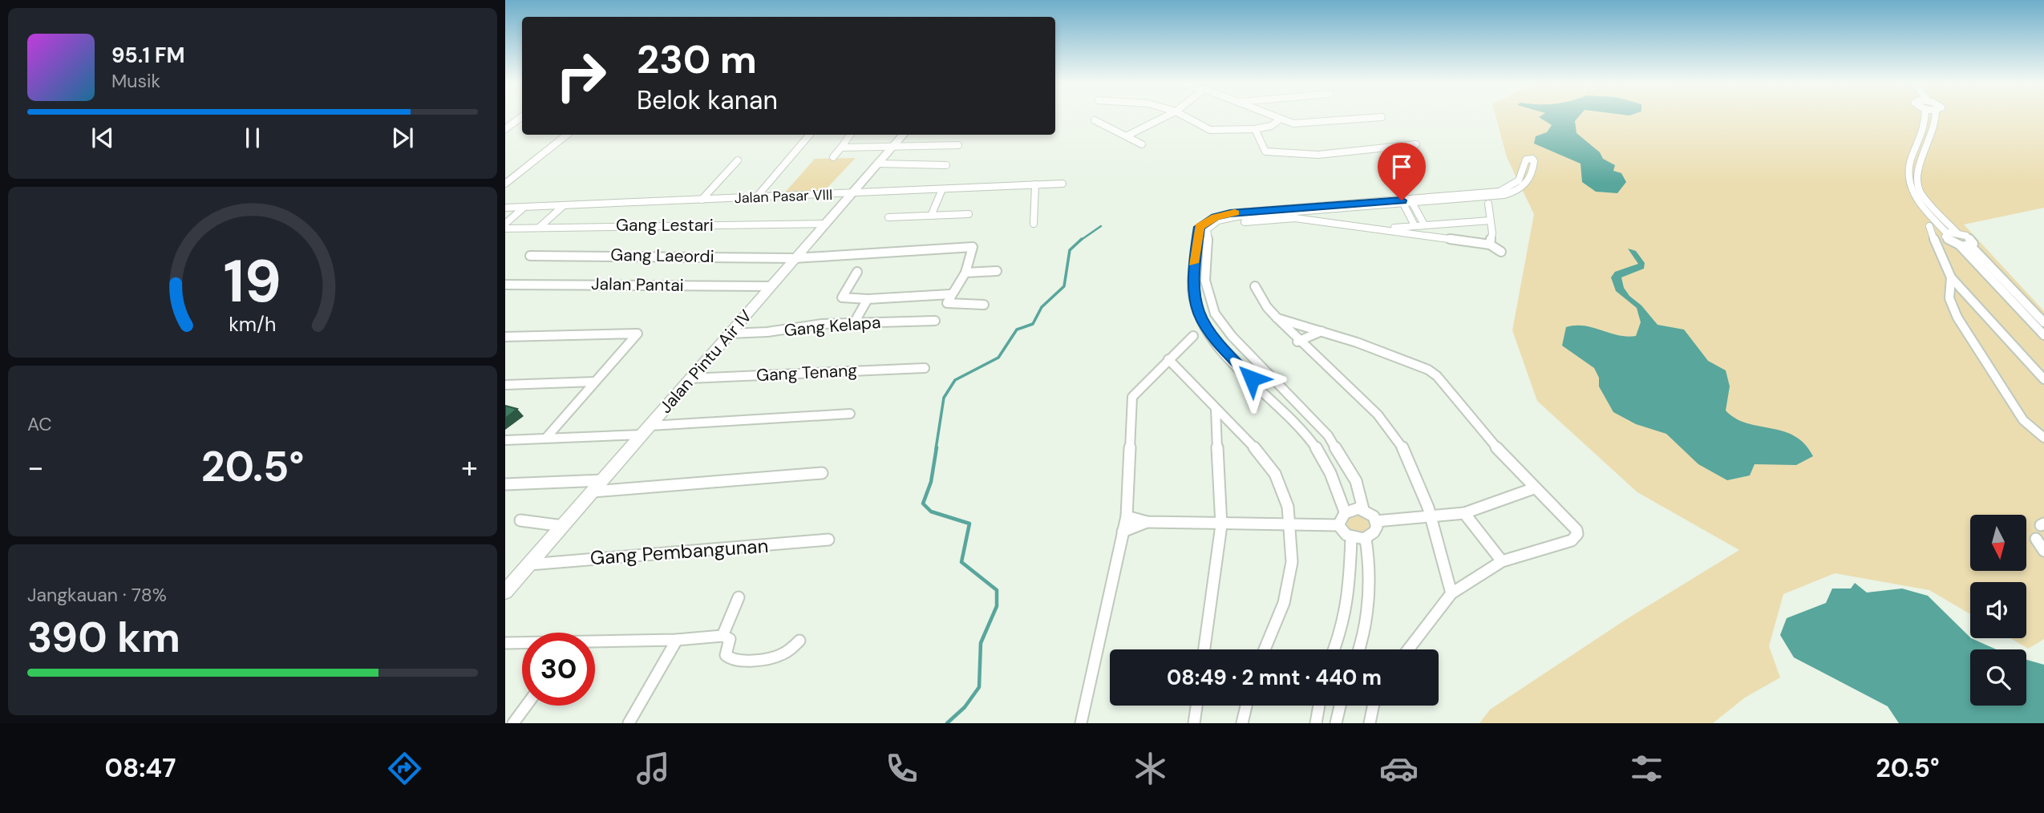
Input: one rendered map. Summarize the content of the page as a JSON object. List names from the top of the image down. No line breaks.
{"streets":{"main road":["Jalan Pintu Air IV"],"street":["Jalan Pasar VIII","Gang Lestari","Gang Laeordi","Jalan Pantai","Gang Kelapa","Gang Tenang","Gang Pembangunan"]},"crossings":[["Jalan Pasar VIII","Jalan Pintu Air IV"],["Gang Lestari","Jalan Pintu Air IV"],["Gang Laeordi","Jalan Pintu Air IV"],["Jalan Pantai","Jalan Pintu Air IV"],["Gang Kelapa","Jalan Pintu Air IV"],["Jalan Pintu Air IV","Gang Tenang"],["Jalan Pintu Air IV","Gang Pembangunan"]],"north":"bottom","page":{"turn":["230 m","Belok kanan"],"song":["95.1 FM","Musik"],"tile":["AC",["Jangkauan · 78%","390 km"]],"heat":["−","20.5°","+"],"limit":"30","trip":"08:49 · 2 mnt · 440 m","tabs":["08:47","20.5°"],"gauge":["19","km/h"]}}
